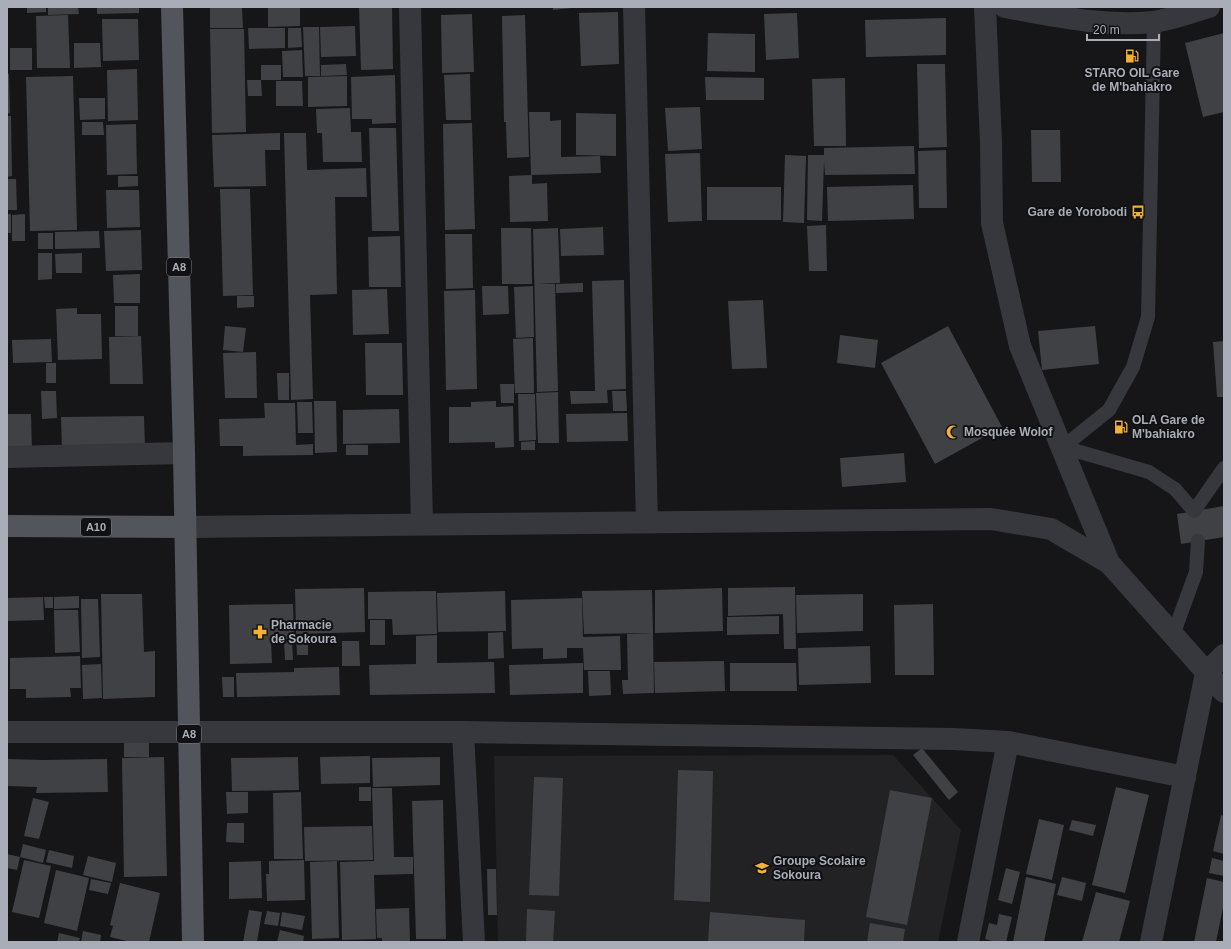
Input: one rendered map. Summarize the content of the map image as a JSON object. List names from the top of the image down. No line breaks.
{"streets":{"main road":["A8","A10"]},"crossings":[["A8","A10"]],"places":{"fuel station":["STARO OIL Gare de M'bahiakro","OLA Gare de M'bahiakro"],"bus stop":["Gare de Yorobodi"],"mosque":["Mosquée Wolof"],"pharmacy":["Pharmacie de Sokoura"],"school or university":["Groupe Scolaire Sokoura"]},"scale_bar":"20 m"}
